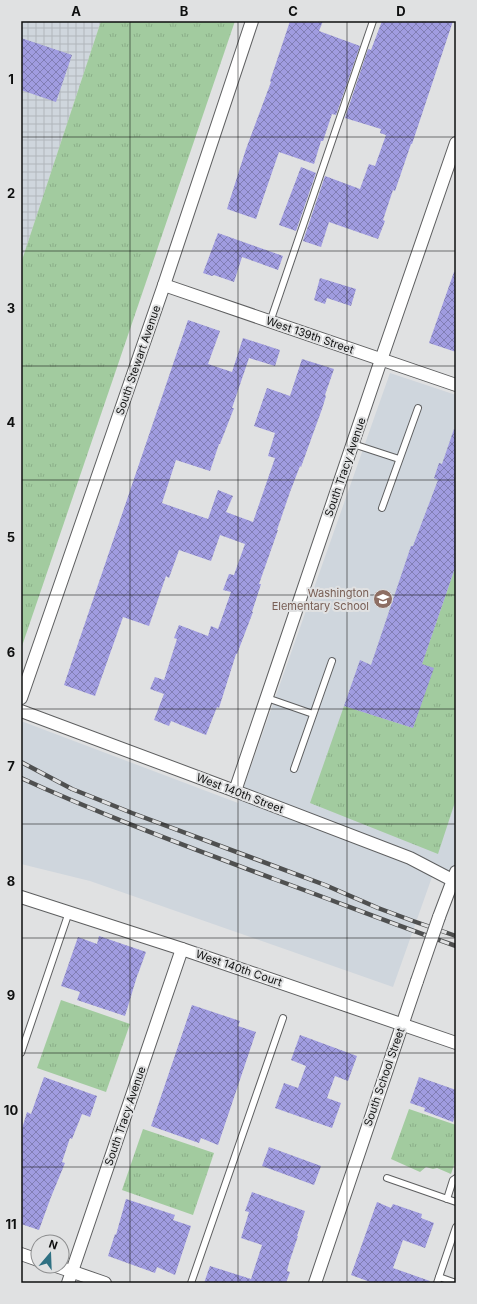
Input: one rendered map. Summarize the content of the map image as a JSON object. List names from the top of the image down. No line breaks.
{"streets":{"street":["West 139th Street","South Stewart Avenue","South Tracy Avenue","West 140th Street","West 140th Court","South School Street"]},"crossings":[["West 139th Street","South Stewart Avenue"],["West 139th Street","South Tracy Avenue"],["South Tracy Avenue","West 140th Street"],["South Tracy Avenue","West 140th Court"],["West 140th Street","South School Street"],["West 140th Court","South School Street"]],"places":{"school or university":["Washington Elementary School"]},"north":"top","grid":{"columns":["A","B","C","D"],"rows":["1","2","3","4","5","6","7","8","9","10","11"]}}
